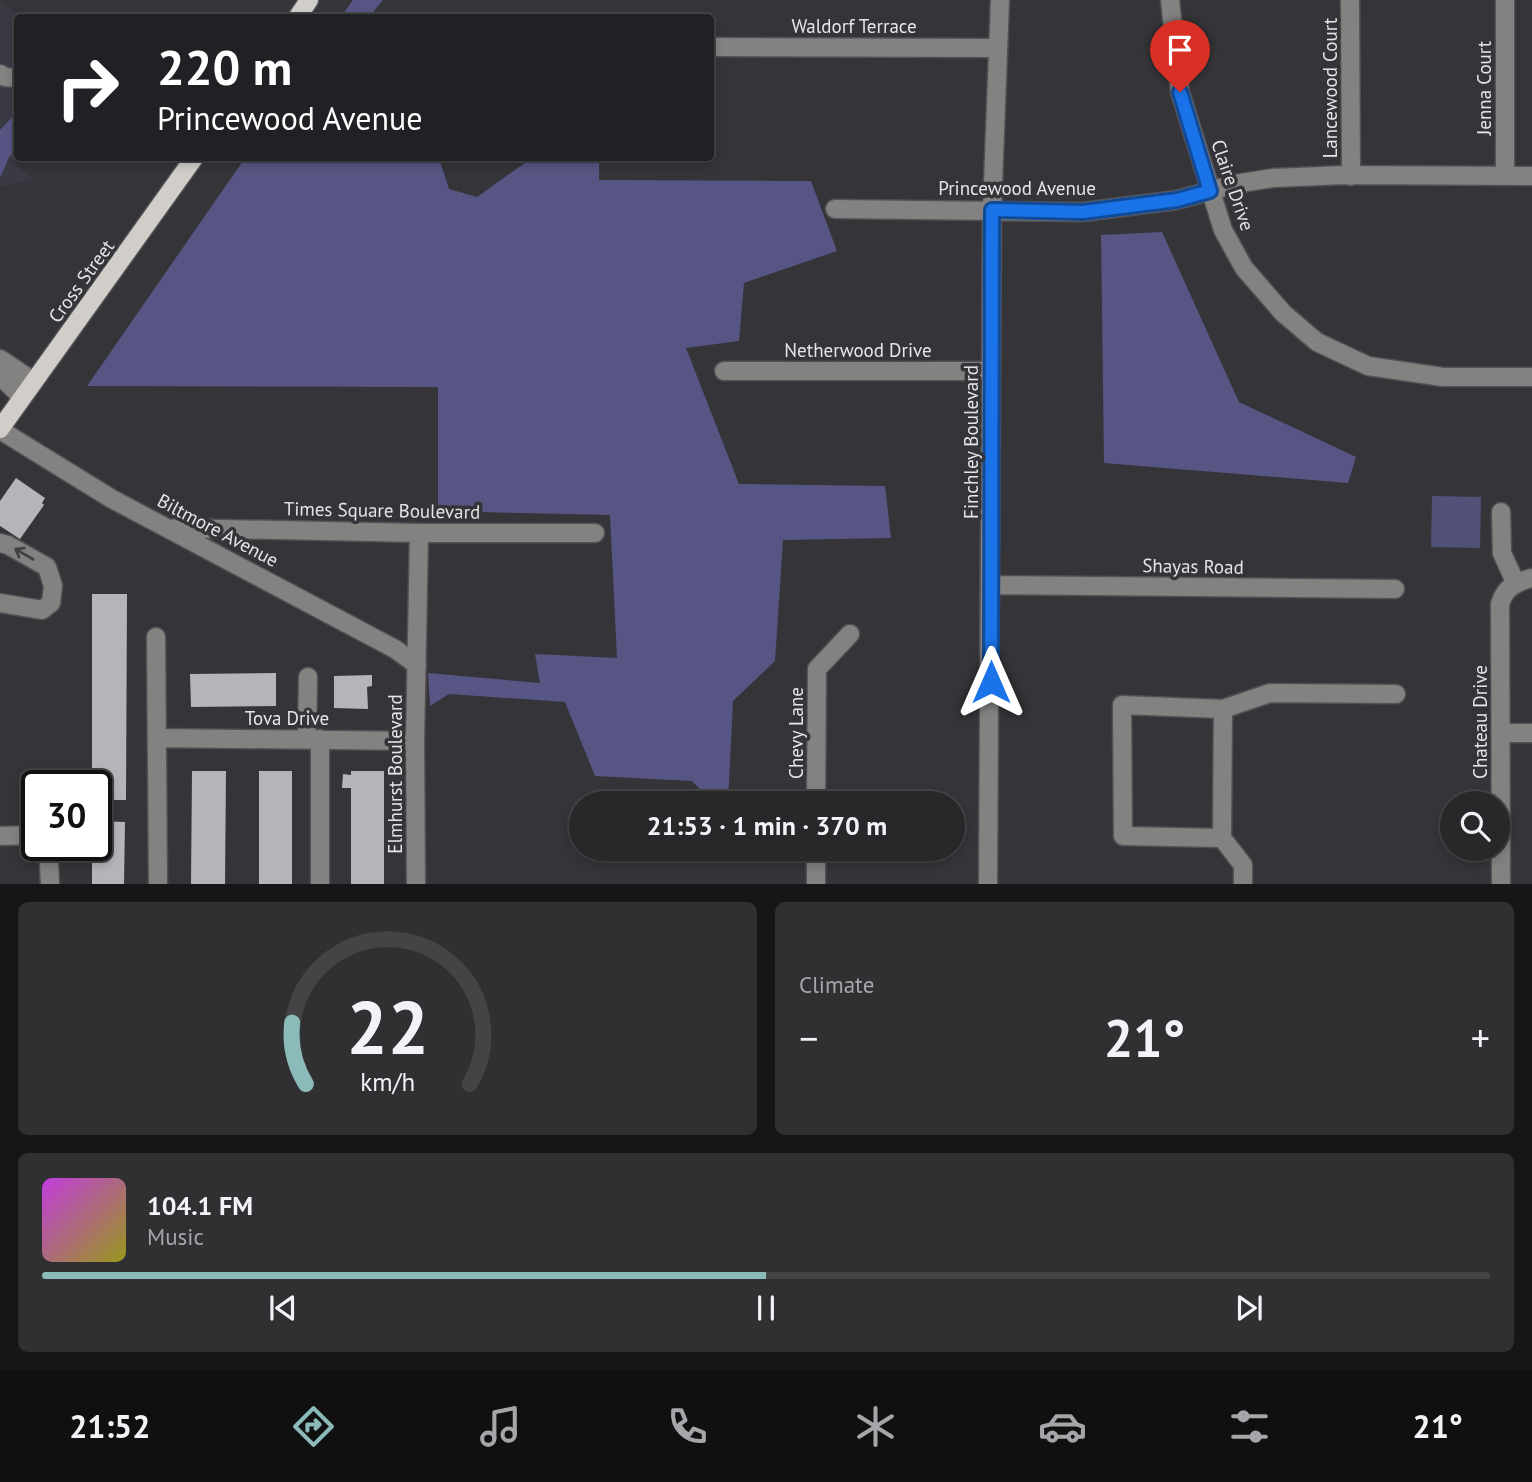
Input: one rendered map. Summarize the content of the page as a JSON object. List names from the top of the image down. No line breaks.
{"streets":{"main road":["Cross Street"],"street":["Waldorf Terrace","Lancewood Court","Jenna Court","Claire Drive","Princewood Avenue","Netherwood Drive","Finchley Boulevard","Times Square Boulevard","Biltmore Avenue","Shayas Road","Tova Drive","Chateau Drive","Chevy Lane","Elmhurst Boulevard"]},"crossings":[["Waldorf Terrace","Finchley Boulevard"],["Lancewood Court","Princewood Avenue"],["Jenna Court","Princewood Avenue"],["Claire Drive","Princewood Avenue"],["Princewood Avenue","Finchley Boulevard"],["Cross Street","Biltmore Avenue"],["Netherwood Drive","Finchley Boulevard"],["Finchley Boulevard","Shayas Road"],["Times Square Boulevard","Biltmore Avenue"],["Times Square Boulevard","Elmhurst Boulevard"],["Biltmore Avenue","Elmhurst Boulevard"],["Tova Drive","Elmhurst Boulevard"]],"page":{"turn":["220 m","Princewood Avenue"],"limit":"30","trip":"21:53 · 1 min · 370 m","tile":"Climate","heat":["−","21°","+"],"song":["104.1 FM","Music"],"tabs":["21:52","21°"],"gauge":["22","km/h"]}}
